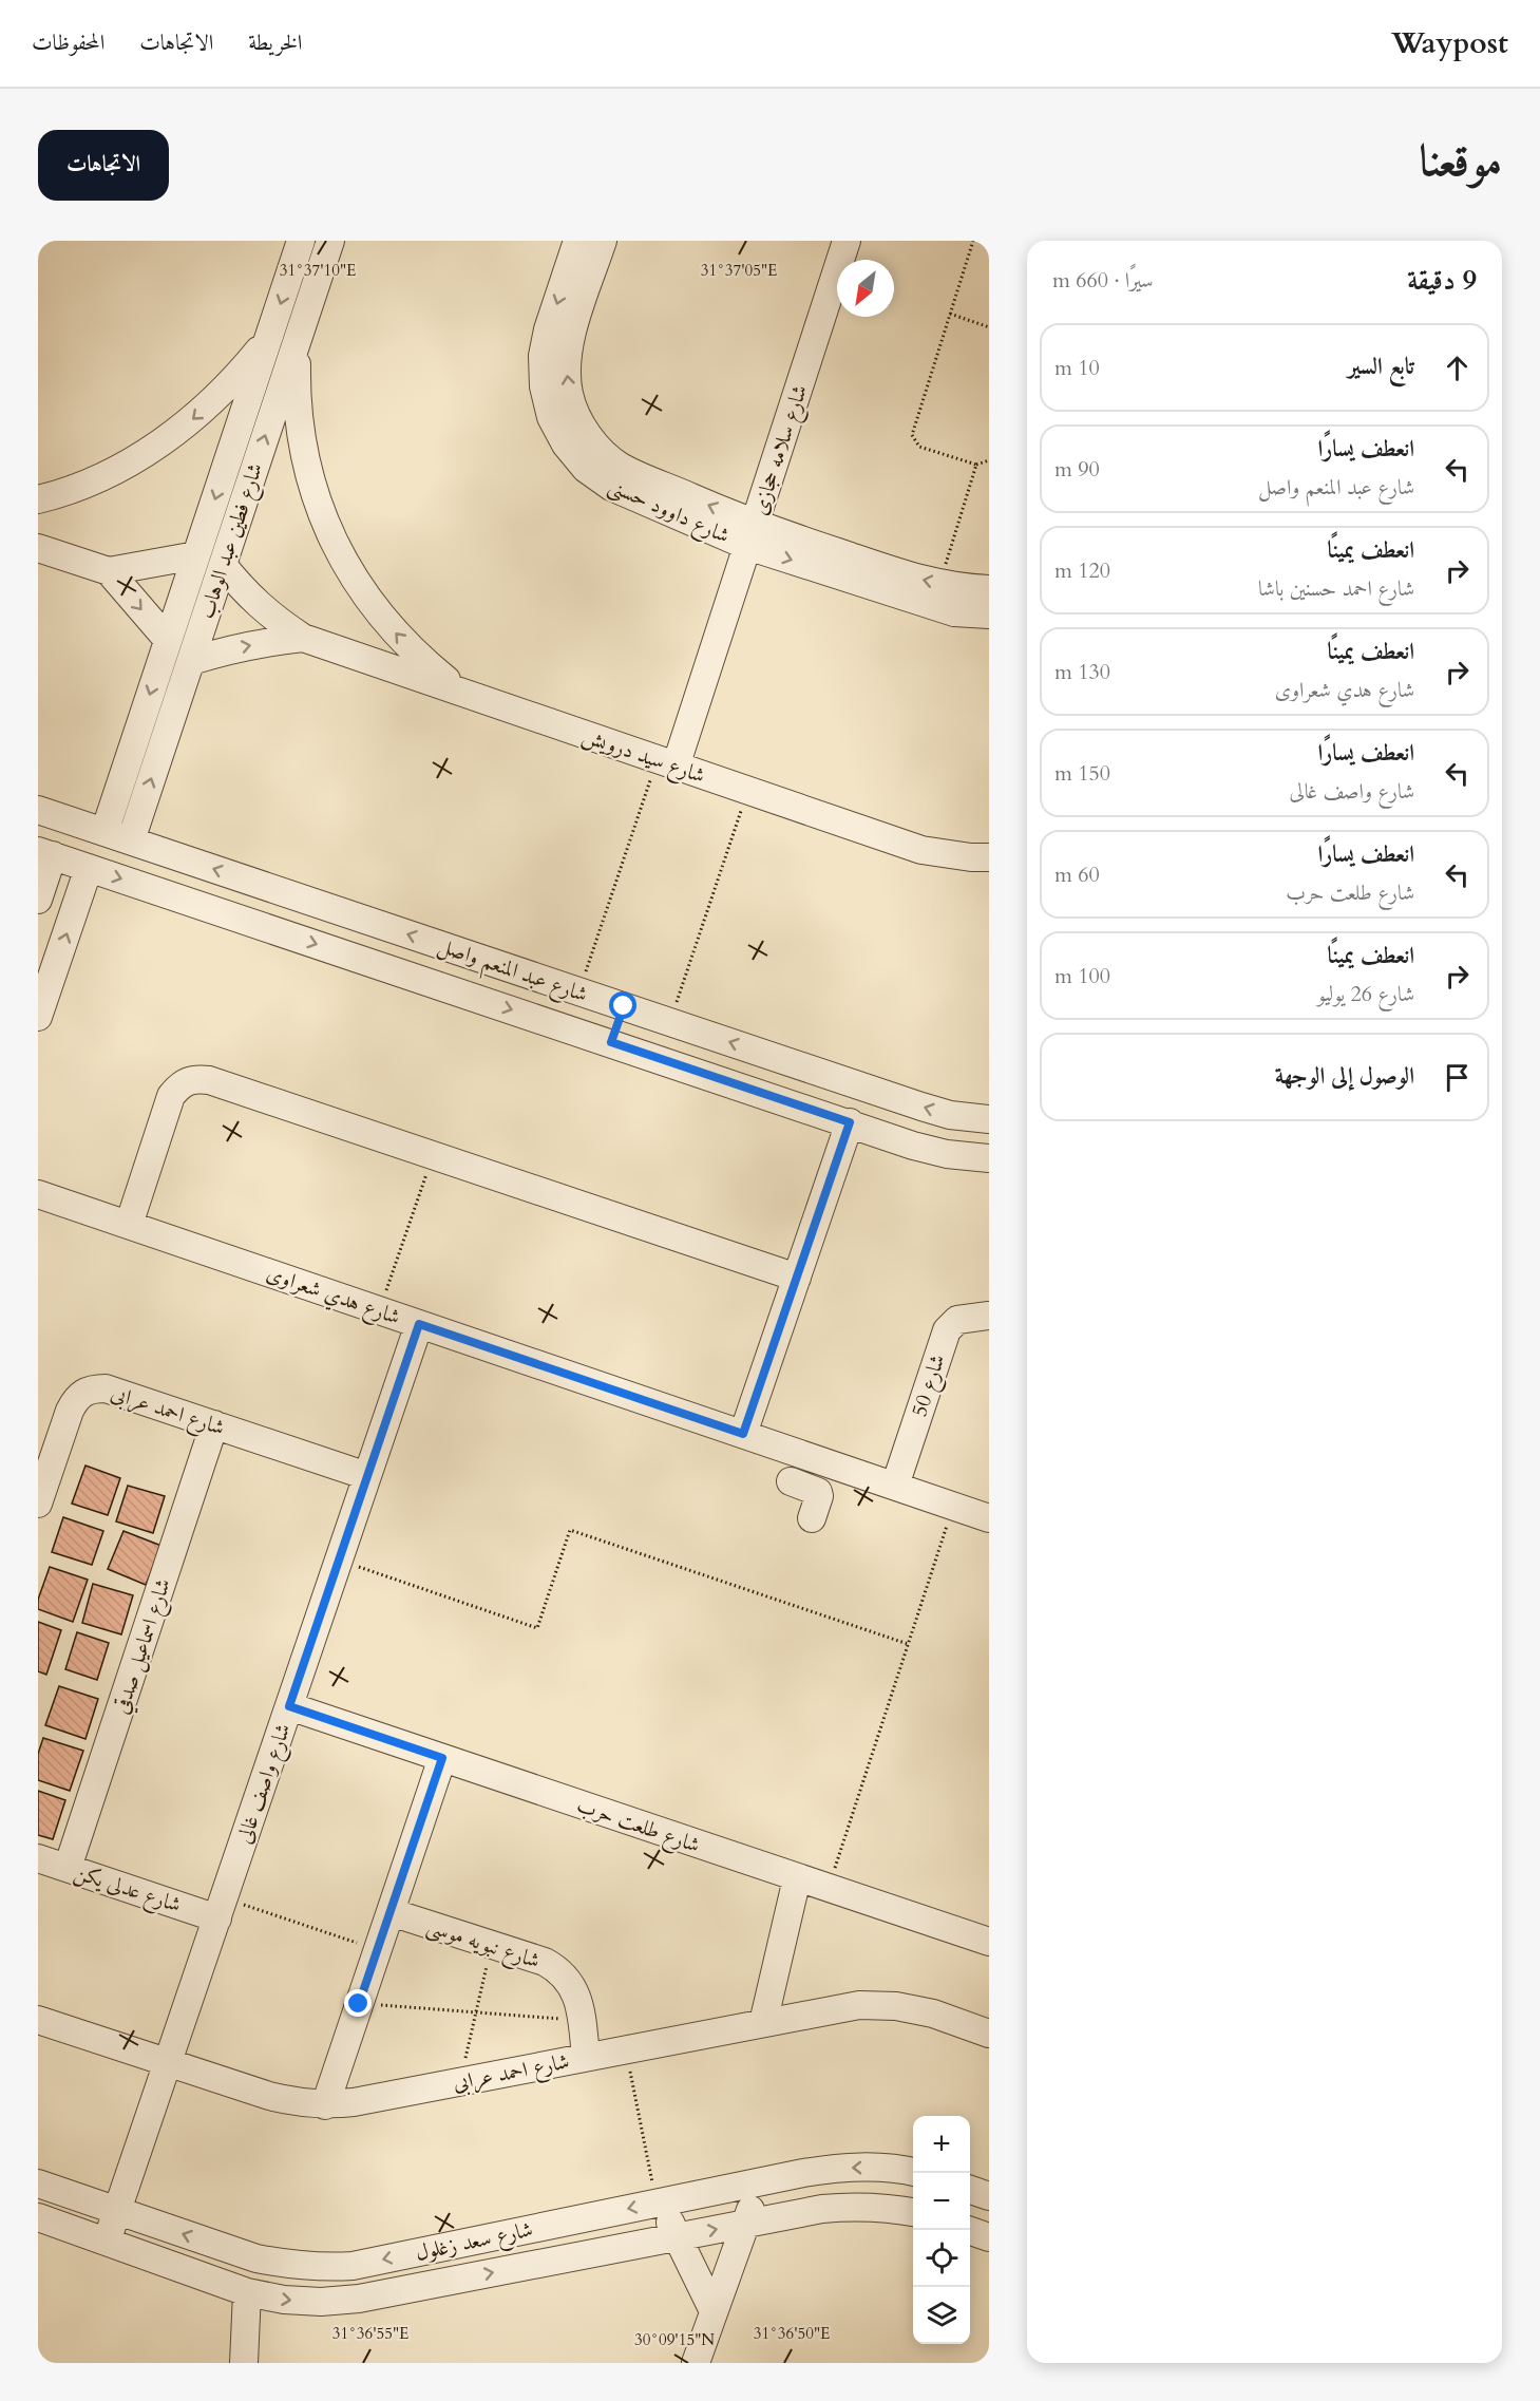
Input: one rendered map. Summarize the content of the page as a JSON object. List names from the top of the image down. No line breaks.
{"streets":{"street":["شارع سلامه حجازى","شارع داوود حسنى","شارع فطين عبد الوهاب","شارع سيد درويش","شارع عبد المنعم واصل","شارع هدي شعراوى","شارع 50","شارع احمد عرابى","شارع اسماعيل صدقي","شارع واصف غالى","شارع طلعت حرب","شارع عدلى يكن","شارع نبويه موسى","شارع سعد زغلول"]},"crossings":[["شارع سلامه حجازى","شارع داوود حسنى"],["شارع سلامه حجازى","شارع سيد درويش"],["شارع فطين عبد الوهاب","شارع سيد درويش"],["شارع فطين عبد الوهاب","شارع عبد المنعم واصل"],["شارع هدي شعراوى","شارع 50"],["شارع هدي شعراوى","شارع واصف غالى"],["شارع احمد عرابى","شارع اسماعيل صدقي"],["شارع احمد عرابى","شارع واصف غالى"],["شارع احمد عرابى","شارع نبويه موسى"],["شارع اسماعيل صدقي","شارع عدلى يكن"],["شارع واصف غالى","شارع طلعت حرب"],["شارع واصف غالى","شارع عدلى يكن"],["شارع واصف غالى","شارع سعد زغلول"]],"north":"bottom left","page":{"header":"Waypost","nav":["الخريطة","الاتجاهات","المحفوظات"],"title":"موقعنا","buttons":"الاتجاهات","heading":["9 دقيقة","سيرًا · 660 m"],"list":[["تابع السير","10 m"],["انعطف يسارًا","شارع عبد المنعم واصل","90 m"],["انعطف يمينًا","شارع احمد حسنين باشا","120 m"],["انعطف يمينًا","شارع هدي شعراوى","130 m"],["انعطف يسارًا","شارع واصف غالى","150 m"],["انعطف يسارًا","شارع طلعت حرب","60 m"],["انعطف يمينًا","شارع 26 يوليو","100 m"],"الوصول إلى الوجهة"],"map_buttons":["+","−"]},"coordinates":["31°37'10\"E","31°37'05\"E","31°36'55\"E","31°36'50\"E","30°09'15\"N"]}
